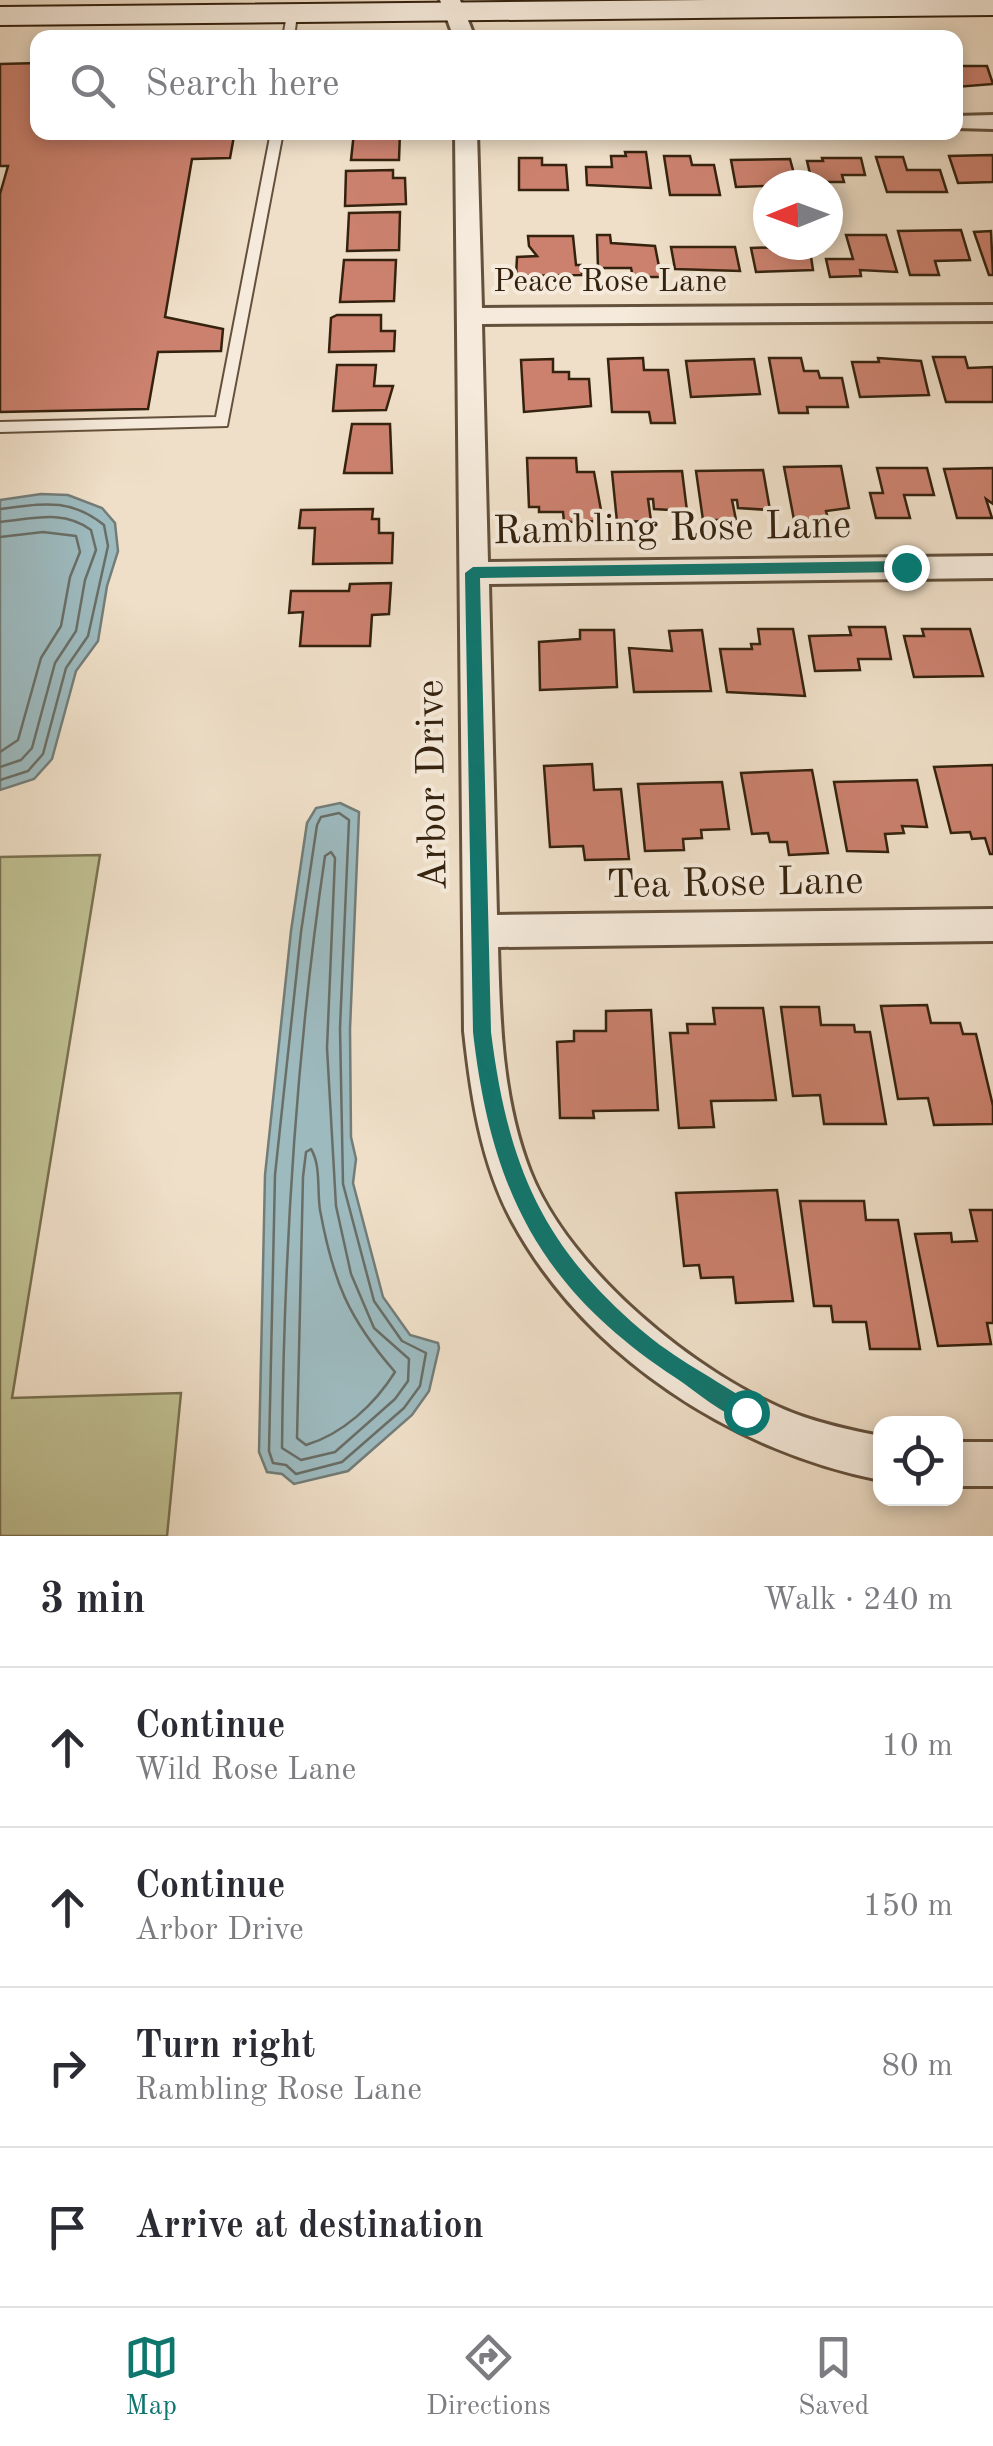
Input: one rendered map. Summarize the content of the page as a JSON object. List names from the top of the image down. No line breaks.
{"streets":{"street":["Peace Rose Lane","Rambling Rose Lane","Arbor Drive","Tea Rose Lane"]},"crossings":[["Peace Rose Lane","Arbor Drive"],["Rambling Rose Lane","Arbor Drive"],["Arbor Drive","Tea Rose Lane"]],"north":"left","page":{"search":"Search here","heading":["3 min","Walk · 240 m"],"list":[["Continue","Wild Rose Lane","10 m"],["Continue","Arbor Drive","150 m"],["Turn right","Rambling Rose Lane","80 m"],"Arrive at destination"],"nav":["Map","Directions","Saved"]}}
